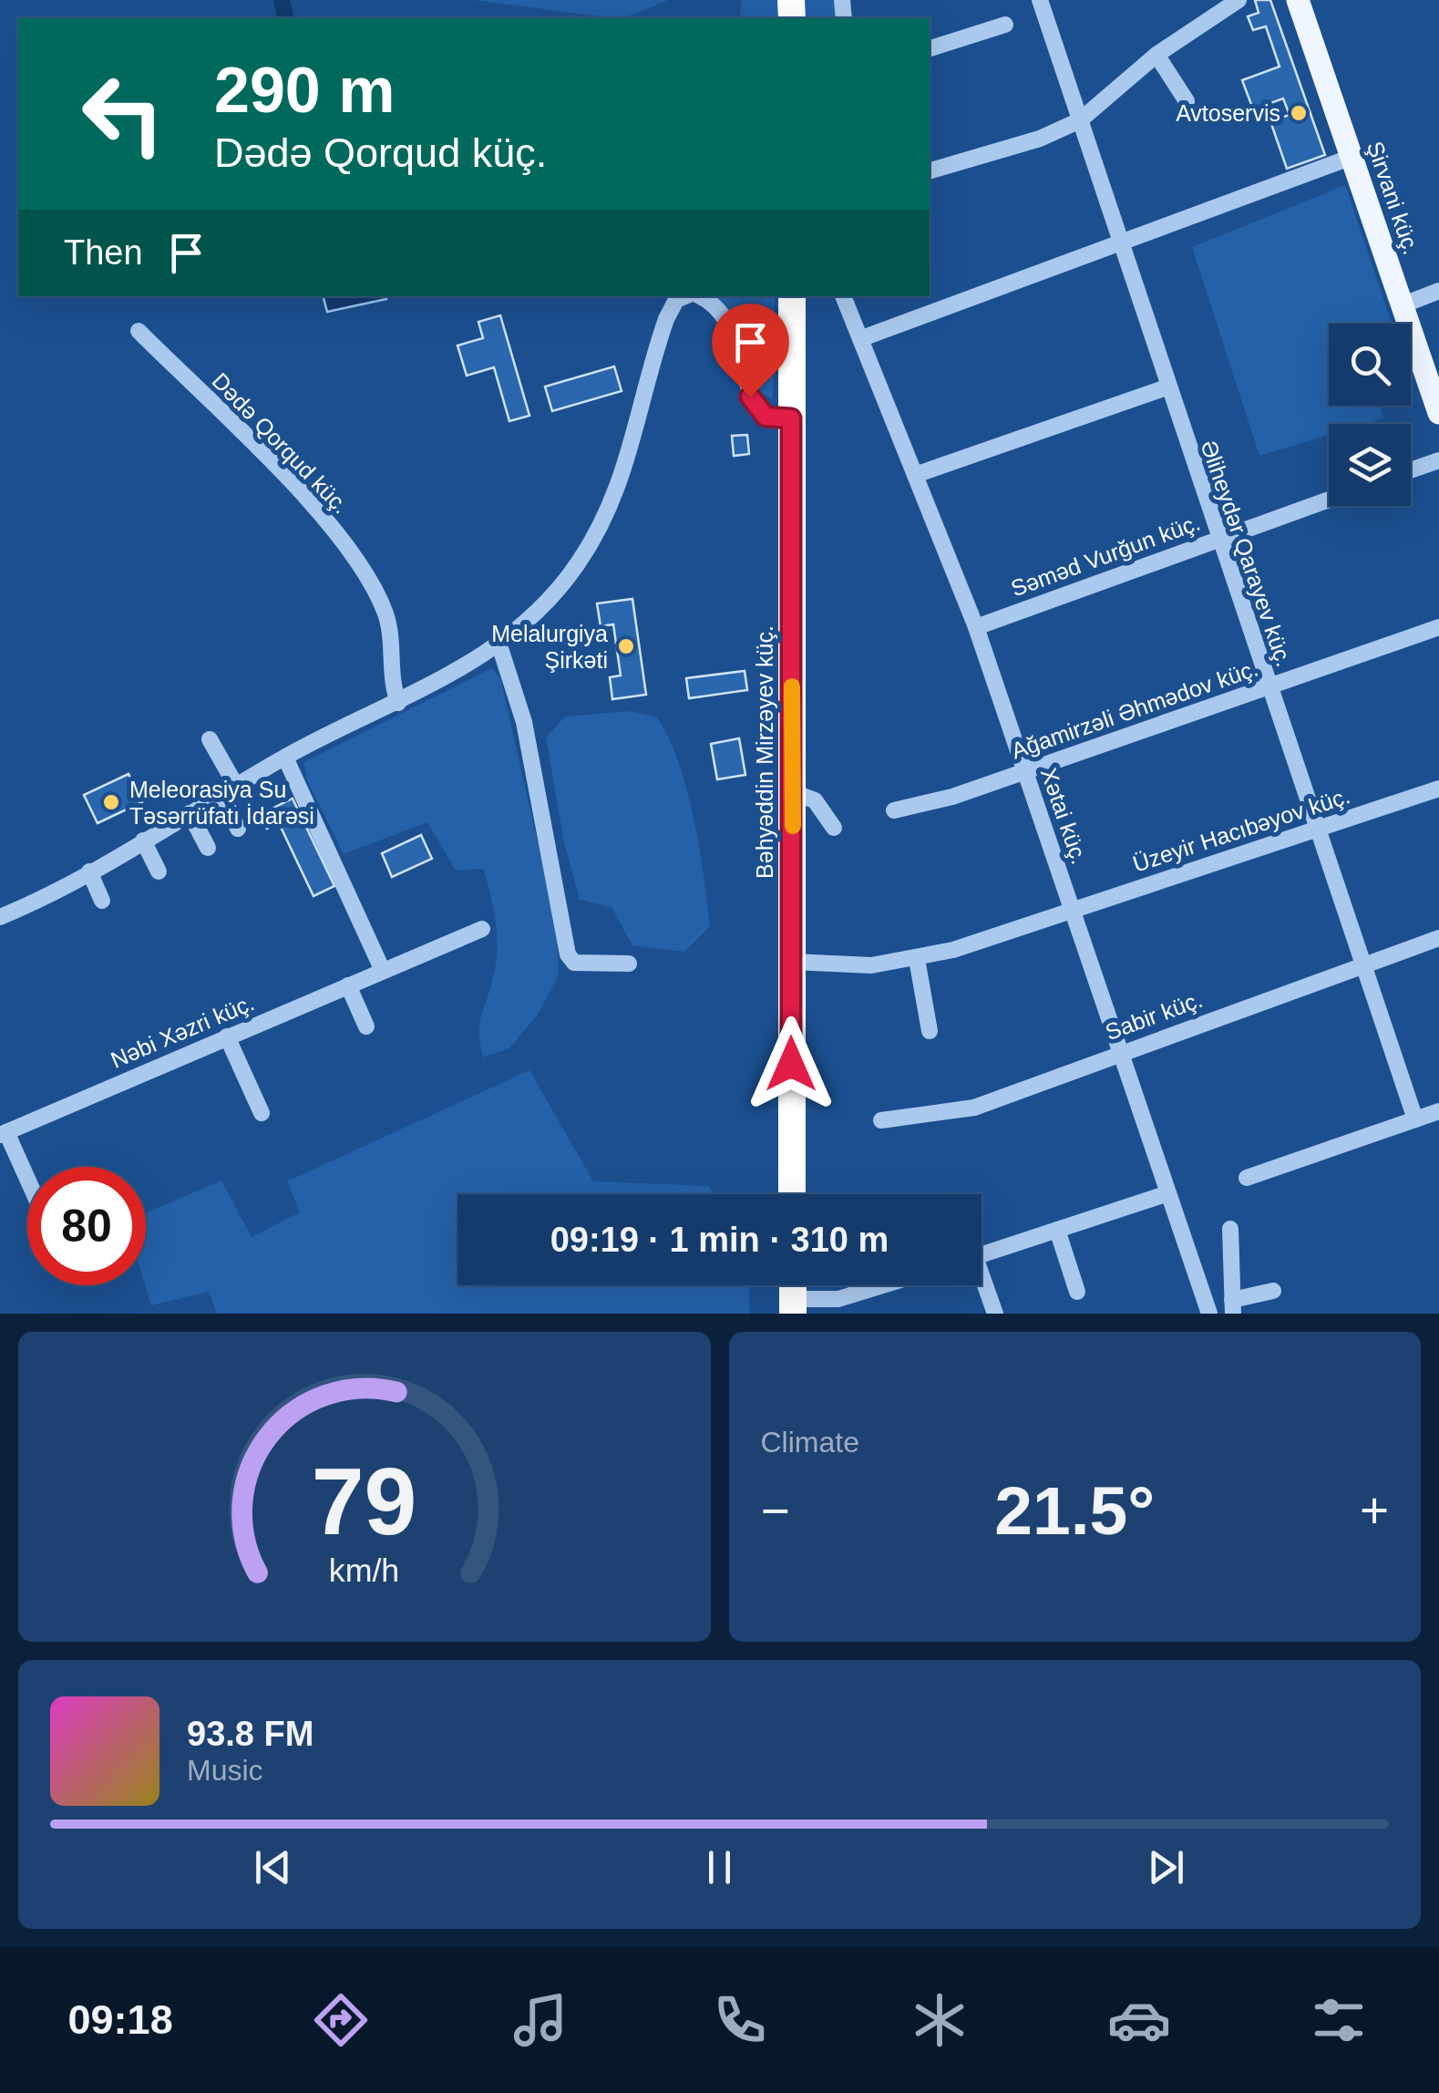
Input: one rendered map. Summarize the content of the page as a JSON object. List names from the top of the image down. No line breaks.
{"streets":{"highway":["Bəhyəddin Mirzəyev küç."],"main road":["Şirvani küç."],"street":["Dədə Qorqud küç.","Əliheydər Qarayev küç.","Səməd Vurğun küç.","Ağamirzəli Əhmədov küç.","Xətai küç.","Üzeyir Hacıbəyov küç.","Sabir küç.","Nəbi Xəzri küç."]},"crossings":[["Əliheydər Qarayev küç.","Səməd Vurğun küç."],["Əliheydər Qarayev küç.","Ağamirzəli Əhmədov küç."],["Əliheydər Qarayev küç.","Üzeyir Hacıbəyov küç."],["Əliheydər Qarayev küç.","Sabir küç."],["Səməd Vurğun küç.","Xətai küç."],["Ağamirzəli Əhmədov küç.","Xətai küç."],["Bəhyəddin Mirzəyev küç.","Üzeyir Hacıbəyov küç."],["Xətai küç.","Üzeyir Hacıbəyov küç."],["Xətai küç.","Sabir küç."]],"places":["Avtoservis","Melalurgiya Şirkəti","Meleorasiya Su Təsərrüfatı İdarəsi"],"page":{"turn":["290 m","Dədə Qorqud küç."],"then":"Then","limit":"80","trip":"09:19 · 1 min · 310 m","tile":"Climate","heat":["−","21.5°","+"],"song":["93.8 FM","Music"],"tabs":"09:18","gauge":["79","km/h"]}}
